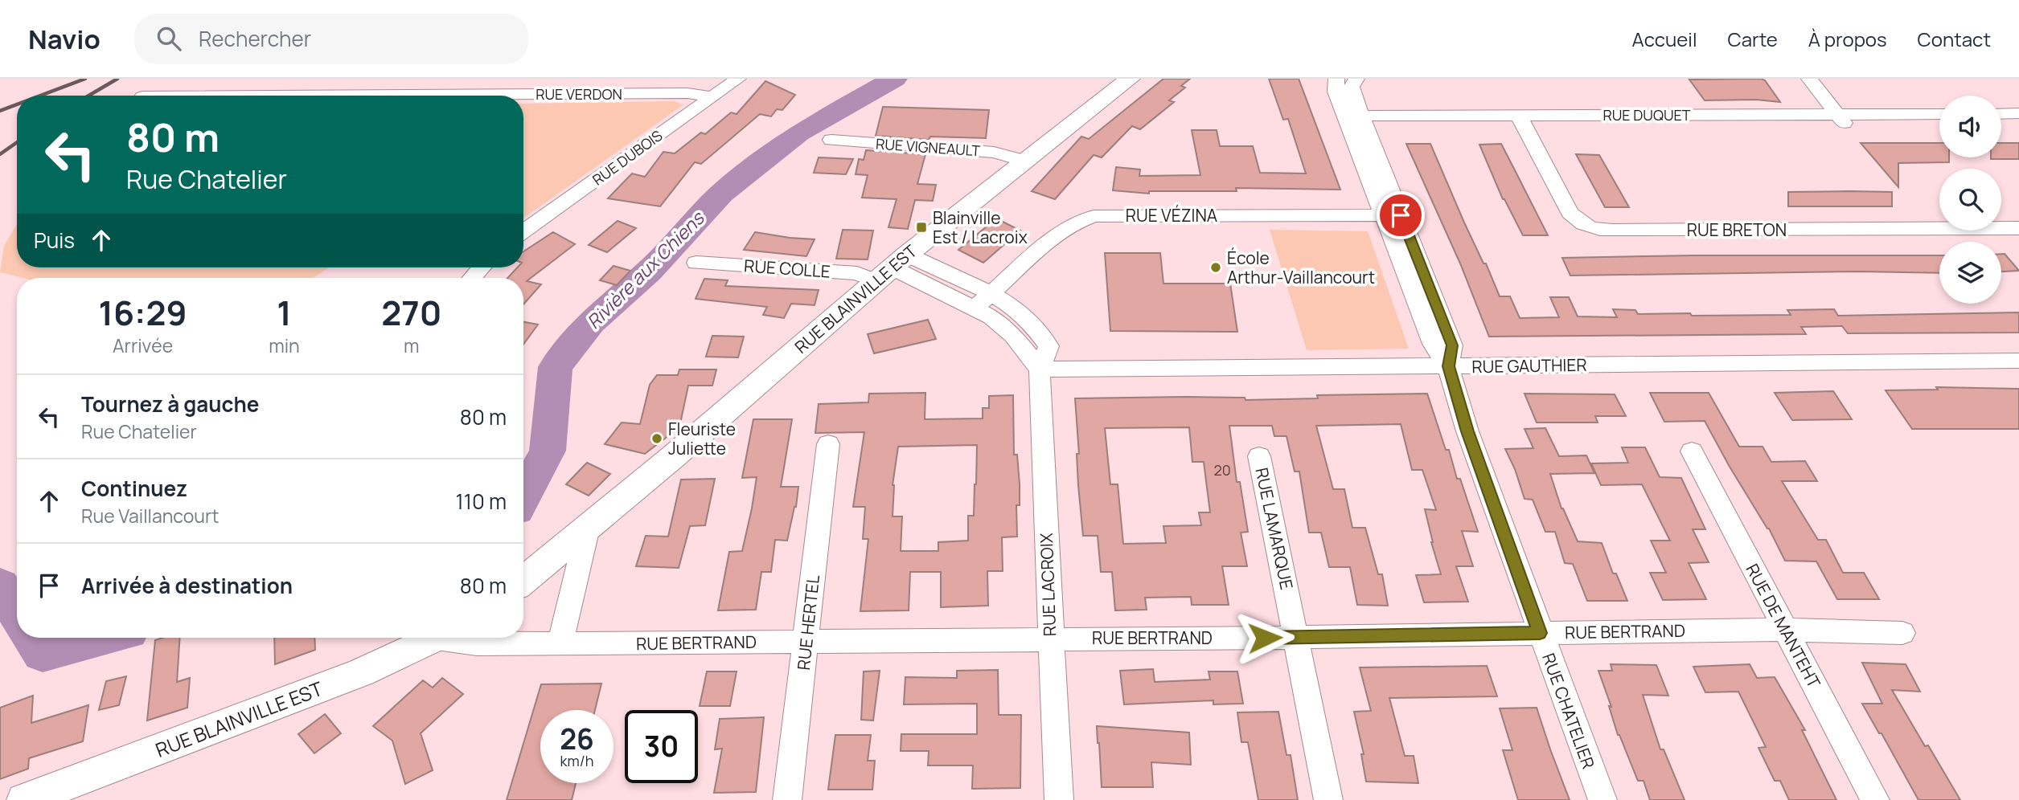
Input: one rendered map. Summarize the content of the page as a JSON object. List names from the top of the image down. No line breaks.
{"streets":{"street":["RUE VERDON","RUE DUQUET","RUE VIGNEAULT","RUE DUBOIS","RUE VÉZINA","RUE BRETON","RUE COLLE","RUE BLAINVILLE EST","RUE GAUTHIER","RUE LAMARQUE","RUE LACROIX","RUE HERTEL","RUE DE MANTEHT","RUE BERTRAND","RUE CHATELIER"]},"crossings":[["RUE VERDON","RUE DUBOIS"],["RUE DUQUET","RUE BRETON"],["RUE DUQUET","RUE CHATELIER"],["RUE VIGNEAULT","RUE BLAINVILLE EST"],["RUE VÉZINA","RUE LACROIX"],["RUE VÉZINA","RUE CHATELIER"],["RUE COLLE","RUE BLAINVILLE EST"],["RUE COLLE","RUE LACROIX"],["RUE BLAINVILLE EST","RUE LACROIX"],["RUE GAUTHIER","RUE LACROIX"],["RUE GAUTHIER","RUE CHATELIER"],["RUE LAMARQUE","RUE BERTRAND"],["RUE LACROIX","RUE BERTRAND"],["RUE HERTEL","RUE BERTRAND"],["RUE DE MANTEHT","RUE BERTRAND"],["RUE BERTRAND","RUE CHATELIER"]],"water":["Rivière aux Chiens"],"places":{"transit":["Blainville Est / Lacroix"],"other":["École Arthur-Vaillancourt","Fleuriste Juliette"]},"house_numbers":["20"],"page":{"header":"Navio","search":"Rechercher","nav":["Accueil","Carte","À propos","Contact"],"turn":["80 m","Rue Chatelier"],"then":"Puis","eta":["16:29","Arrivée","1","min","270","m"],"list":[{"name":"Tournez à gauche","note":"Rue Chatelier","value":"80 m"},{"name":"Continuez","note":"Rue Vaillancourt","value":"110 m"},{"name":"Arrivée à destination","value":"80 m"}],"speed":"26 km/h","limit":"30"}}
